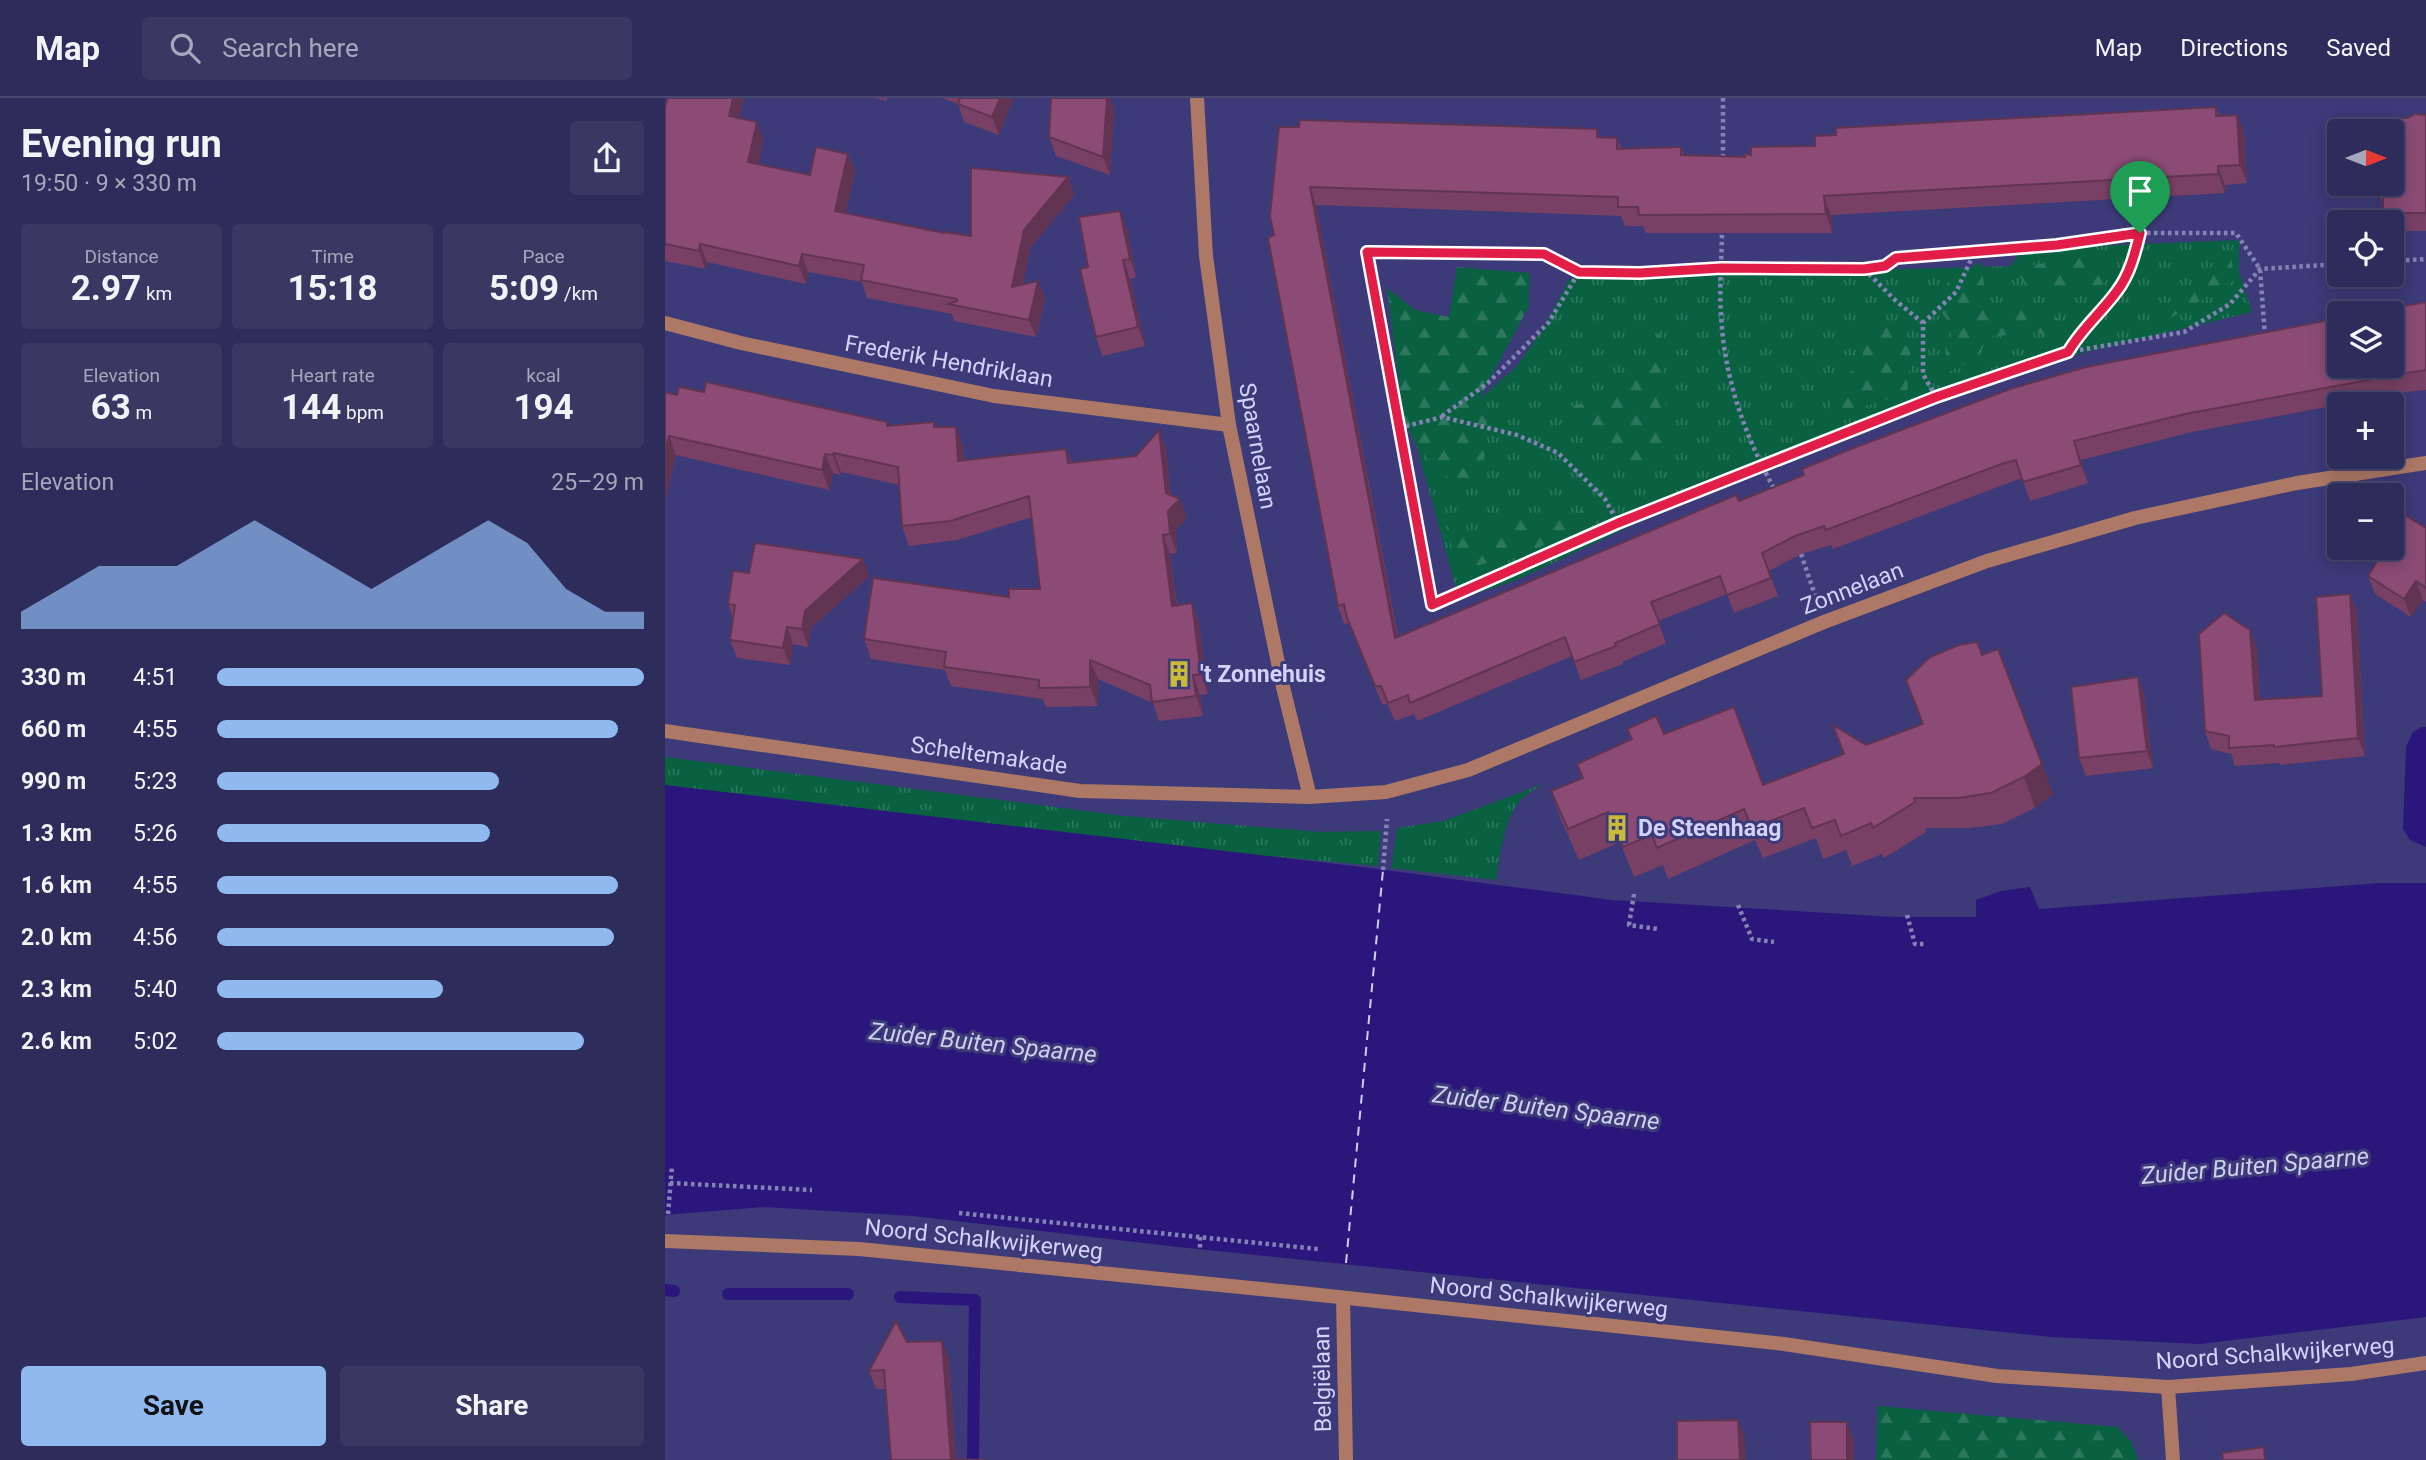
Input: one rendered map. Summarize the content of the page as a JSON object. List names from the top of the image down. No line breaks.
{"streets":{"street":["Frederik Hendriklaan","Spaarnelaan","Zonnelaan","Scheltemakade","Noord Schalkwijkerweg","Belgiëlaan"]},"crossings":[["Frederik Hendriklaan","Spaarnelaan"],["Spaarnelaan","Zonnelaan"],["Spaarnelaan","Scheltemakade"],["Zonnelaan","Scheltemakade"],["Noord Schalkwijkerweg","Belgiëlaan"]],"water":["Zuider Buiten Spaarne"],"places":{"building":["'t Zonnehuis","De Steenhaag"]},"north":"right","page":{"header":"Map","search":"Search here","nav":["Map","Directions","Saved"],"heading":["Evening run","19:50 · 9 × 330 m"],"map_buttons":["+","−"],"stats":[["Distance","2.97 km"],["Time","15:18"],["Pace","5:09 /km"],["Elevation","63 m"],["Heart rate","144 bpm"],["kcal","194"]],"chart":["Elevation","25–29 m"],"list":[{"name":"330 m","note":"4:51"},{"name":"660 m","note":"4:55"},{"name":"990 m","note":"5:23"},{"name":"1.3 km","note":"5:26"},{"name":"1.6 km","note":"4:55"},{"name":"2.0 km","note":"4:56"},{"name":"2.3 km","note":"5:40"},{"name":"2.6 km","note":"5:02"}],"buttons":["Save","Share"]}}
